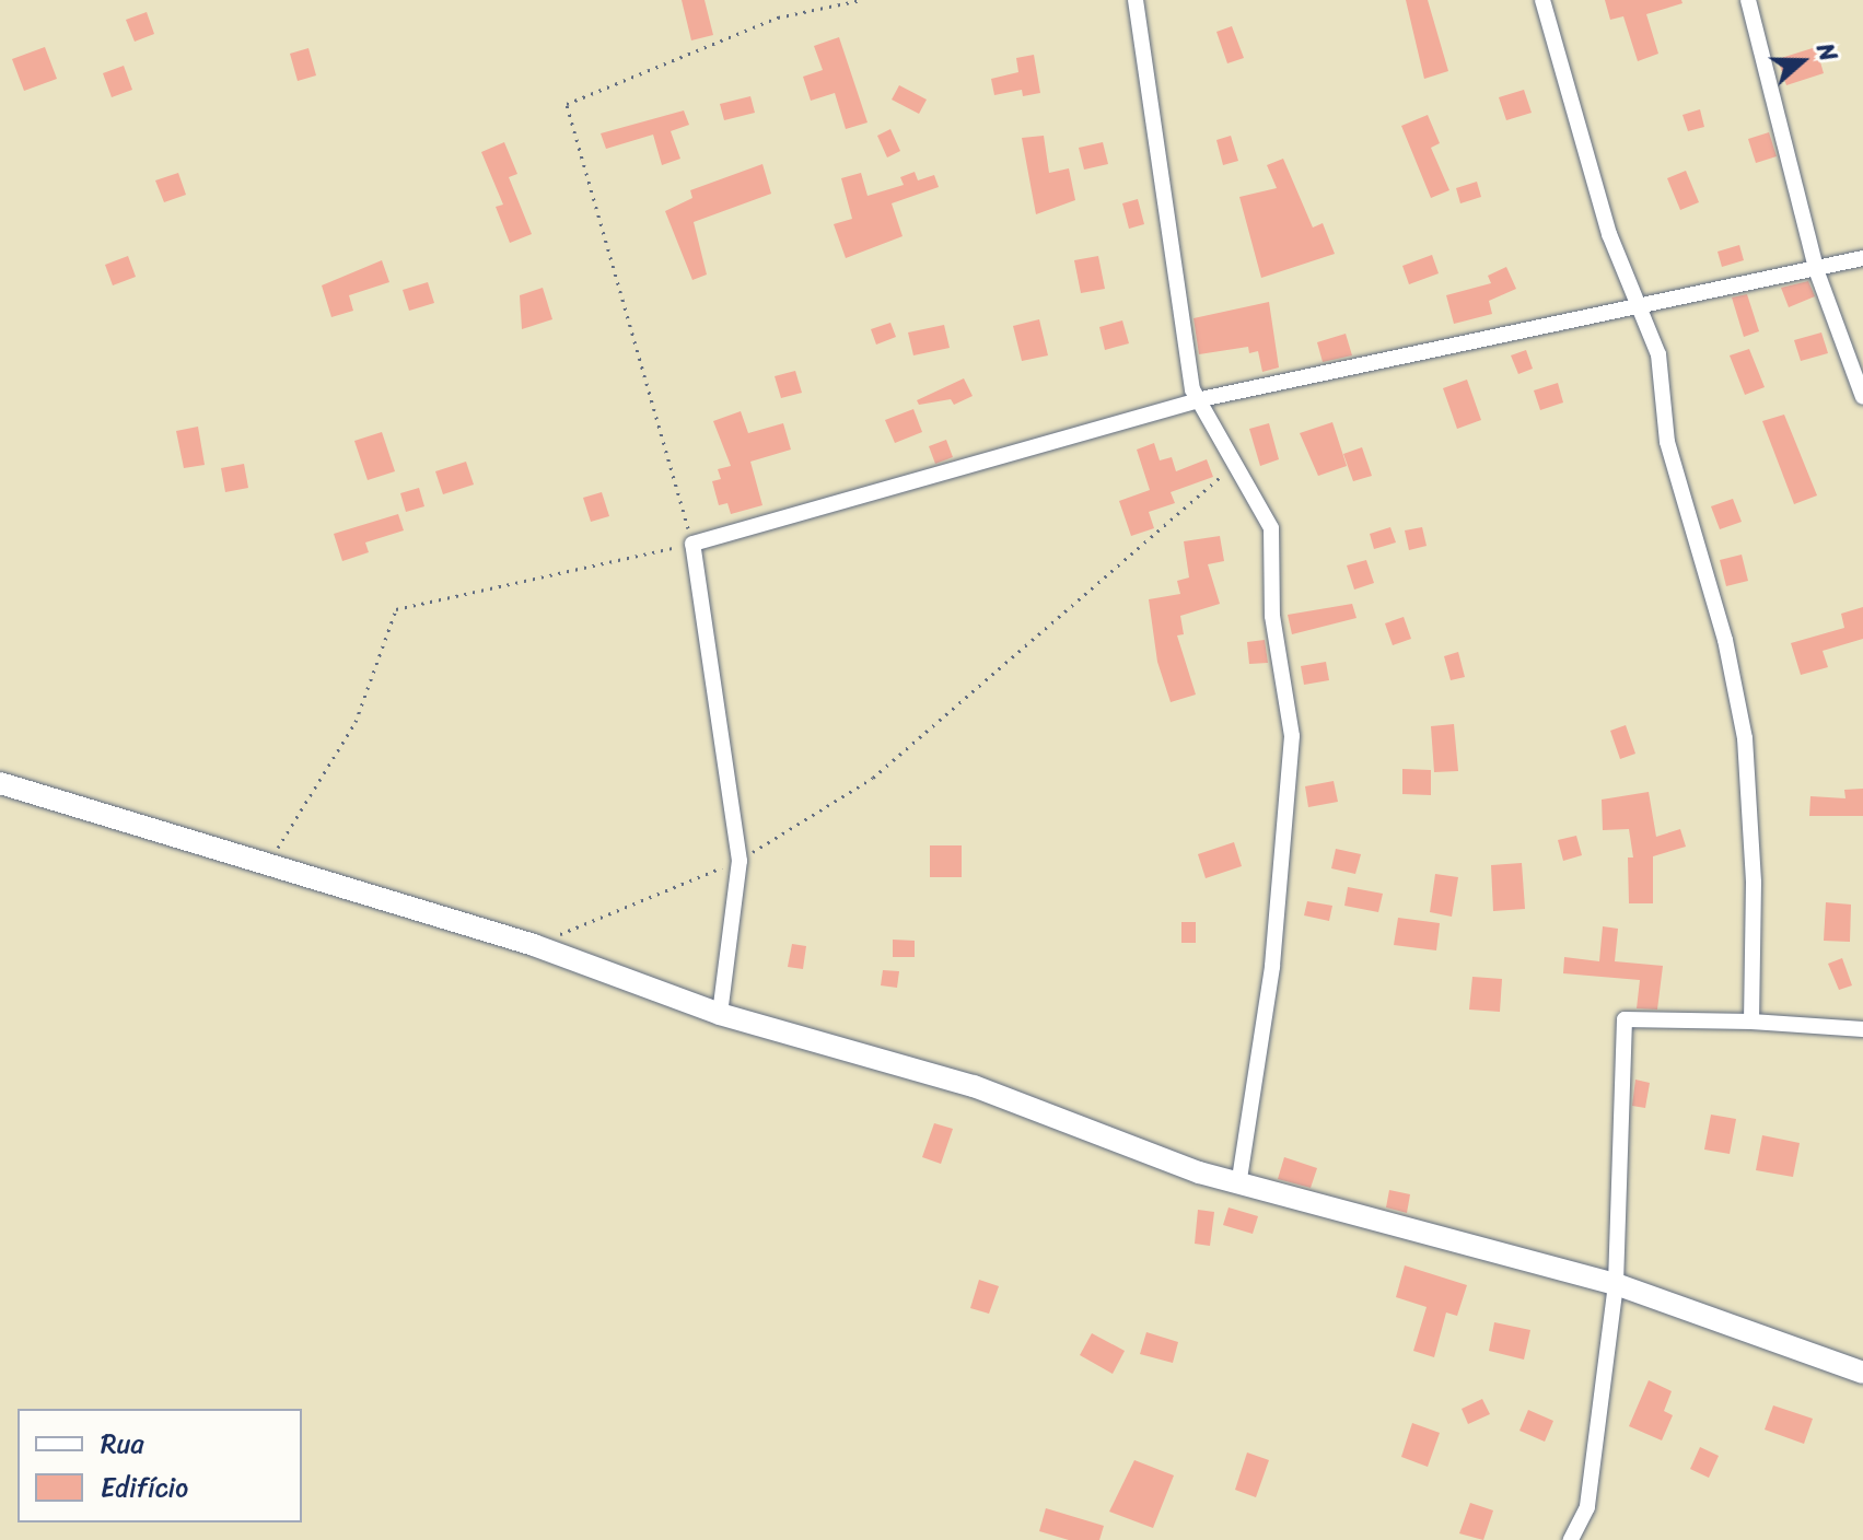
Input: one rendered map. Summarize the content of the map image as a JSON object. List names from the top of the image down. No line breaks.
{"legend":["Rua","Edifício"],"north":"right"}
